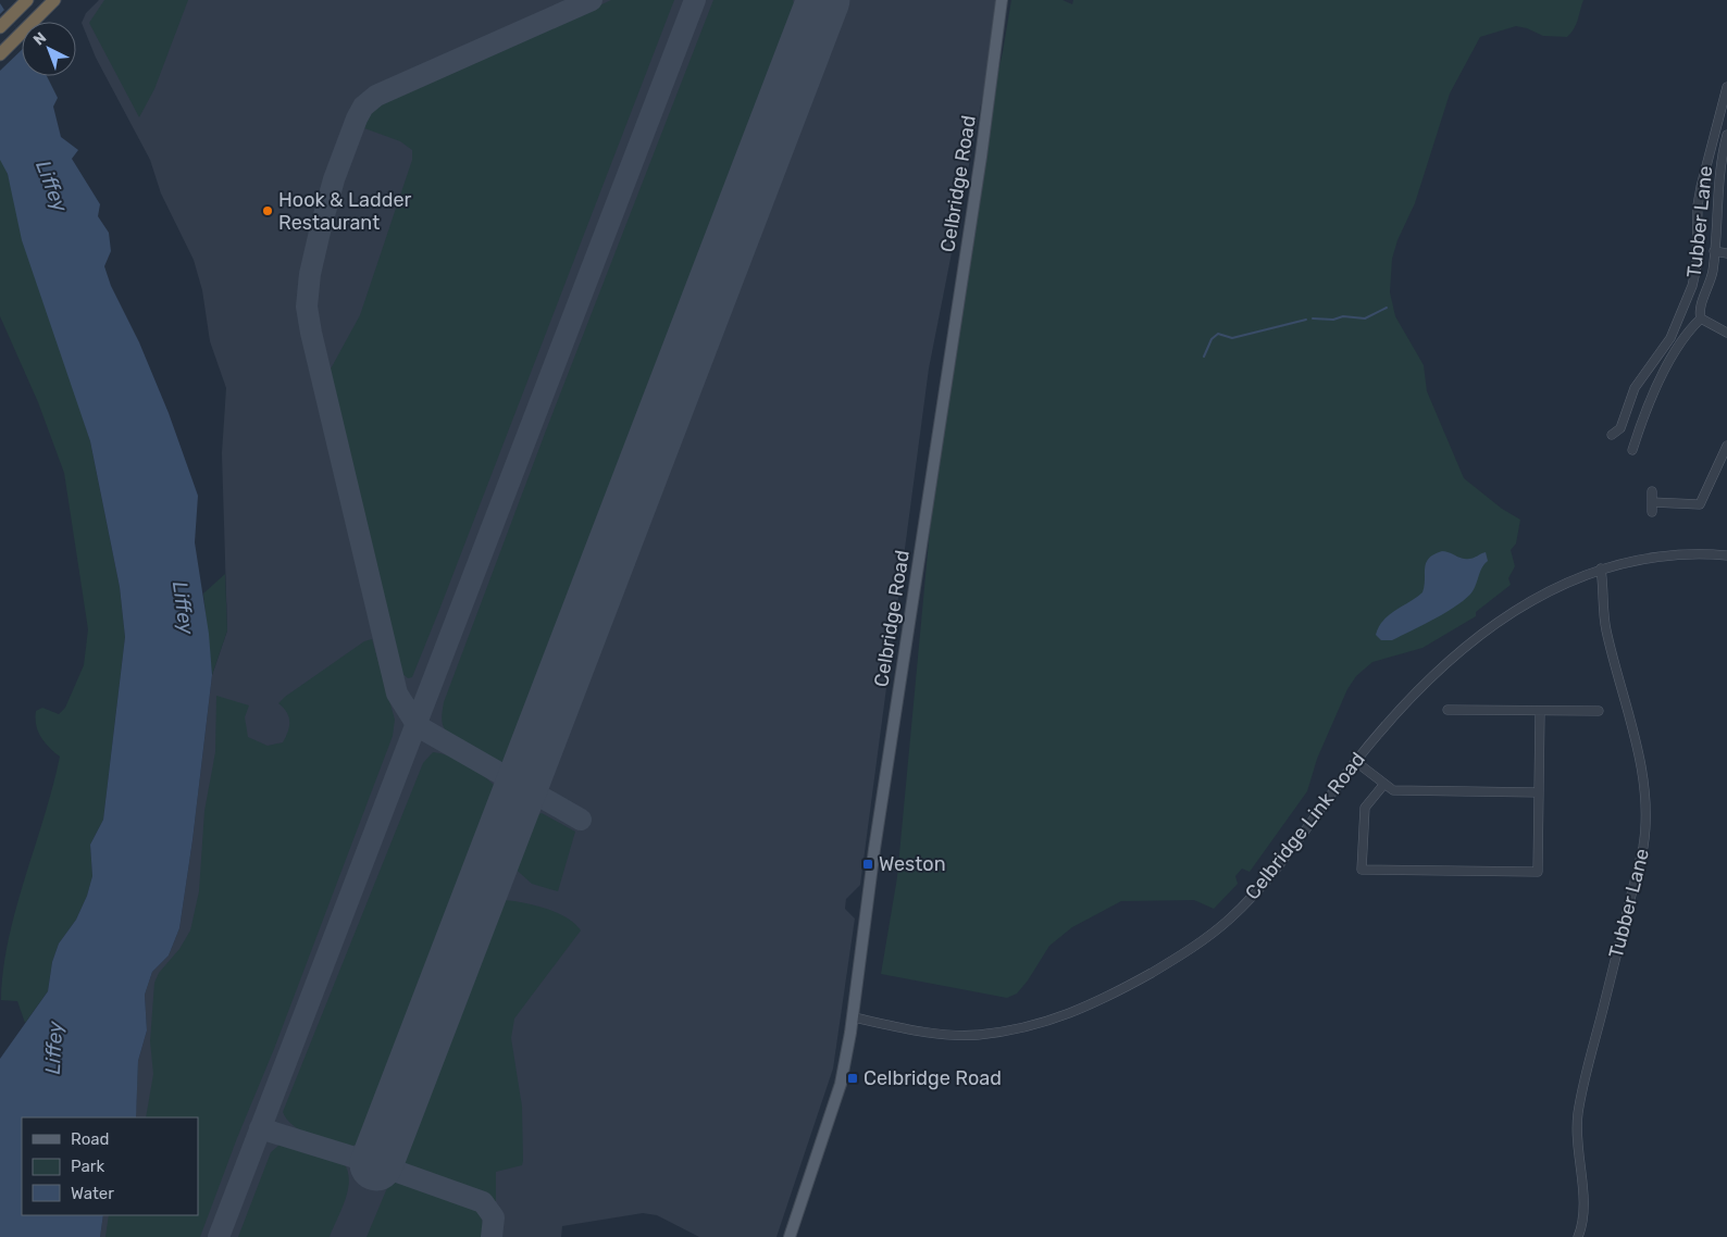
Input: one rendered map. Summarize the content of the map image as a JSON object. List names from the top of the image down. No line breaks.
{"streets":{"main road":["Celbridge Road"],"street":["Tubber Lane","Celbridge Link Road"]},"crossings":[["Celbridge Road","Celbridge Link Road"],["Tubber Lane","Celbridge Link Road"]],"water":["Liffey"],"places":{"other":["Hook & Ladder Restaurant"],"transit":["Weston","Celbridge Road"]},"legend":["Road","Park","Water"],"north":"top left"}
